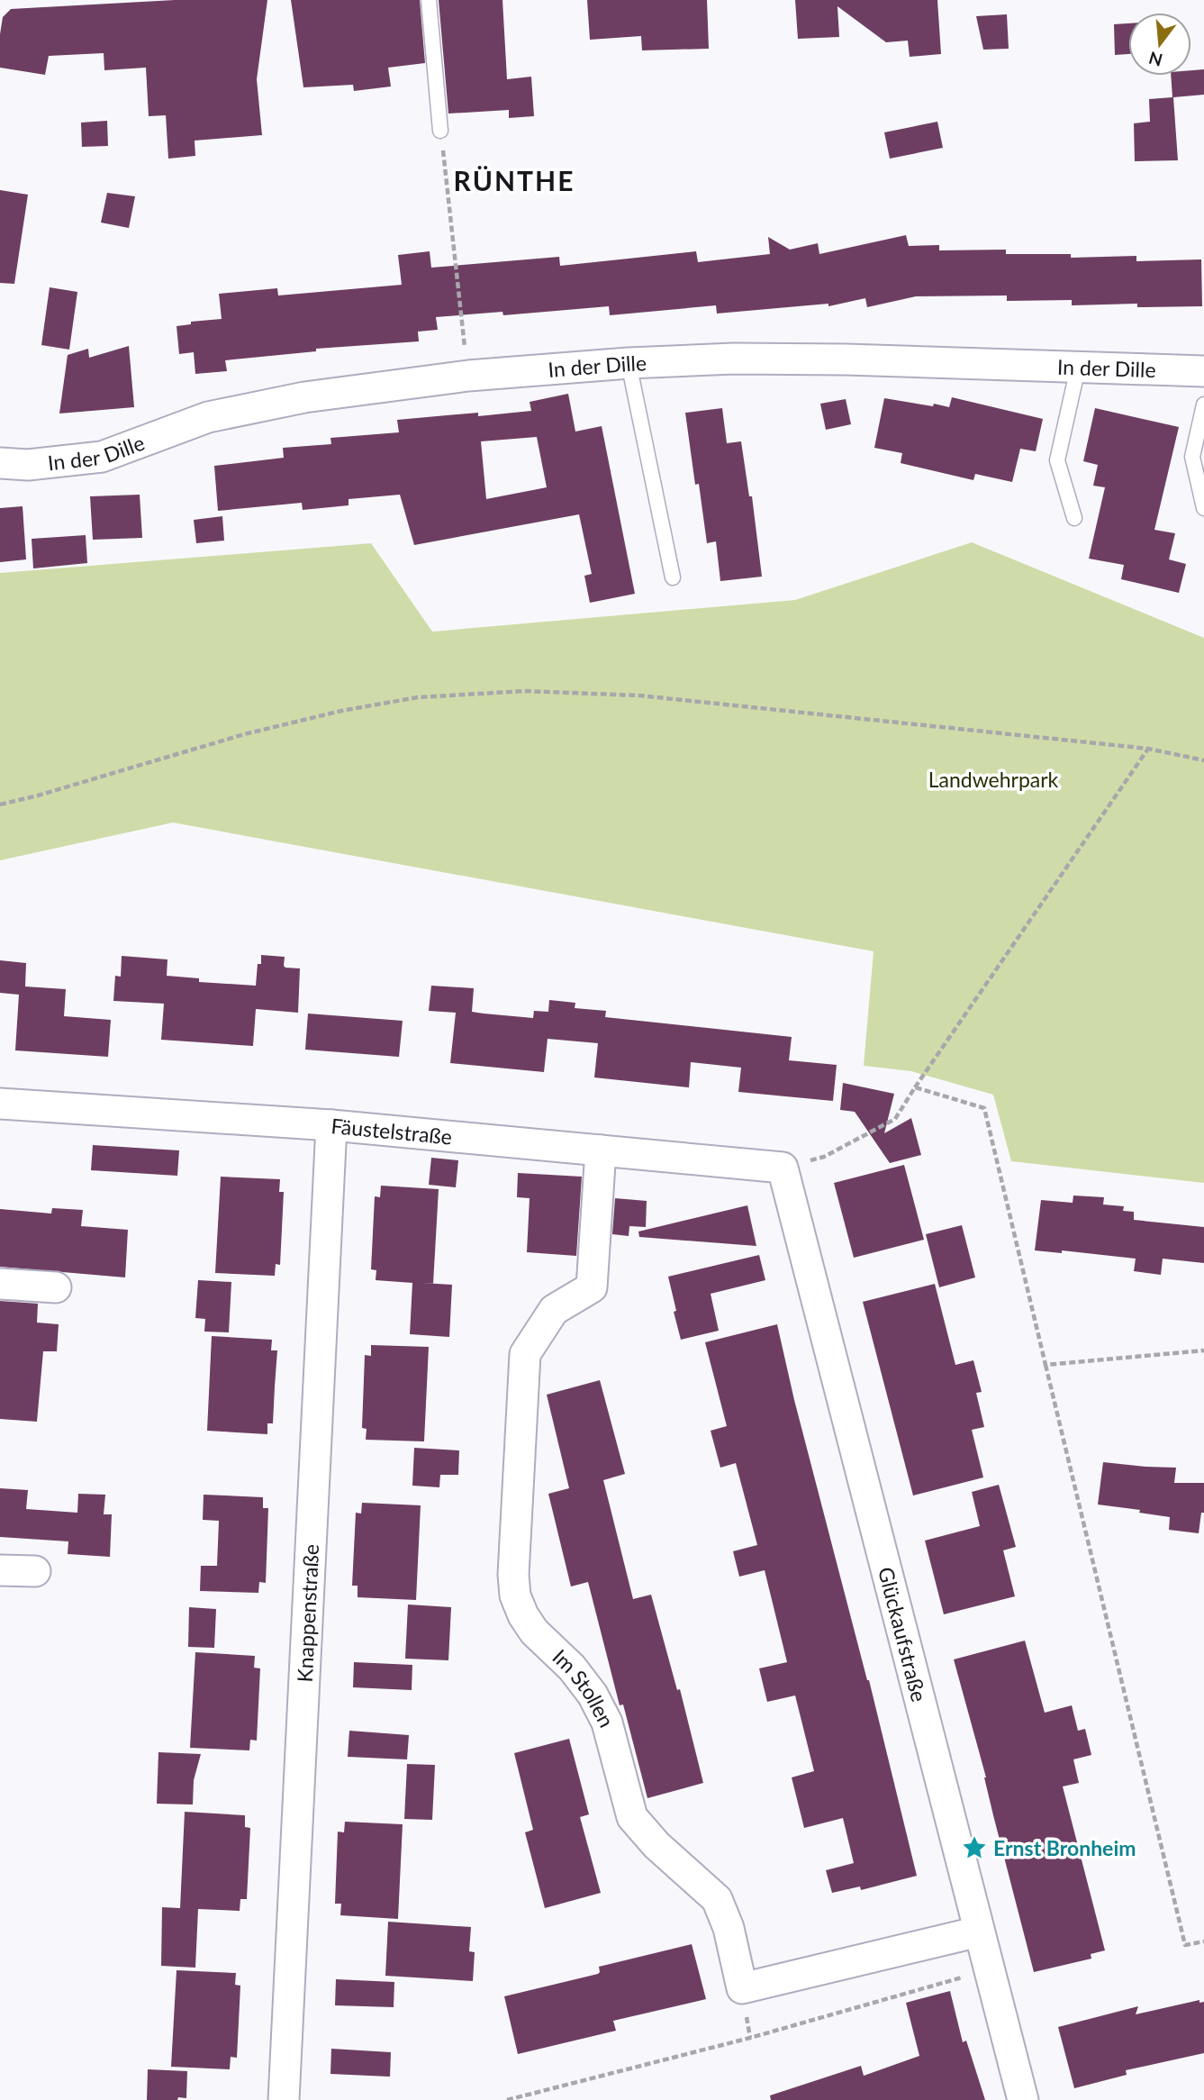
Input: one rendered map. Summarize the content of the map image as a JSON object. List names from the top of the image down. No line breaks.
{"streets":{"street":["In der Dille","Fäustelstraße","Knappenstraße","Glückaufstraße","Im Stollen"]},"crossings":[["Fäustelstraße","Knappenstraße"],["Fäustelstraße","Glückaufstraße"],["Fäustelstraße","Im Stollen"],["Glückaufstraße","Im Stollen"]],"districts":["RÜNTHE"],"parks":["Landwehrpark"],"places":{"place":["Ernst Bronheim"]},"north":"bottom"}
